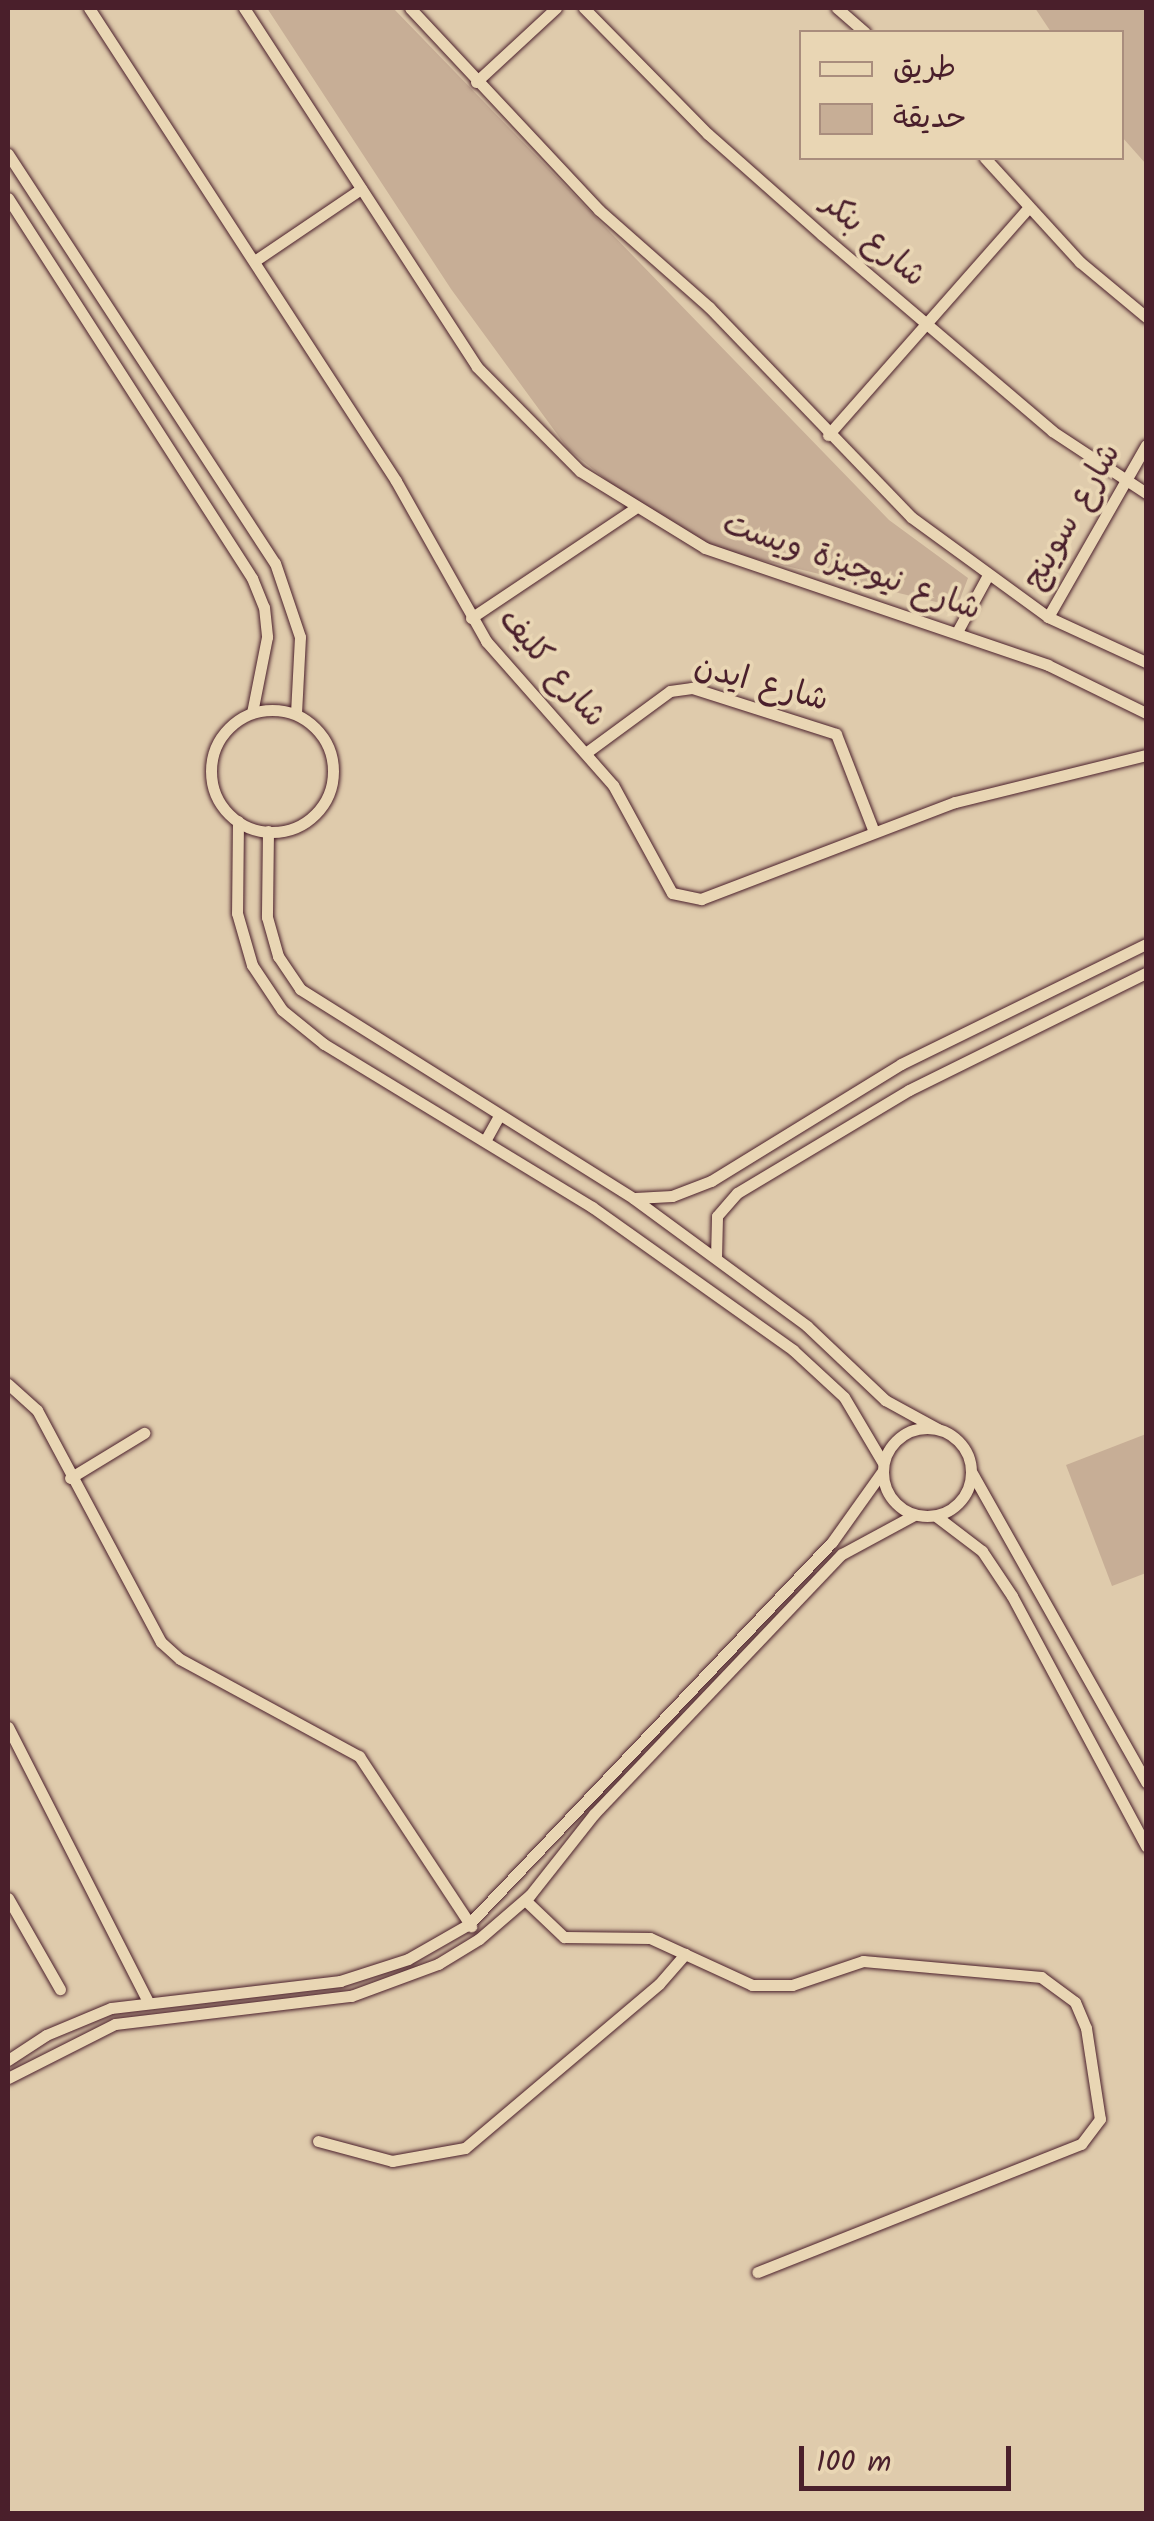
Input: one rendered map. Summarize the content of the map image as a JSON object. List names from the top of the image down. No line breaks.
{"streets":{"street":["شارع بنكر","شارع سوينج","شارع نيوجيزة ويست","شارع كليف","شارع ايدن"]},"crossings":[["شارع بنكر","شارع سوينج"],["شارع سوينج","شارع نيوجيزة ويست"],["شارع كليف","شارع ايدن"]],"legend":["طريق","حديقة"],"scale_bar":"100 m"}
